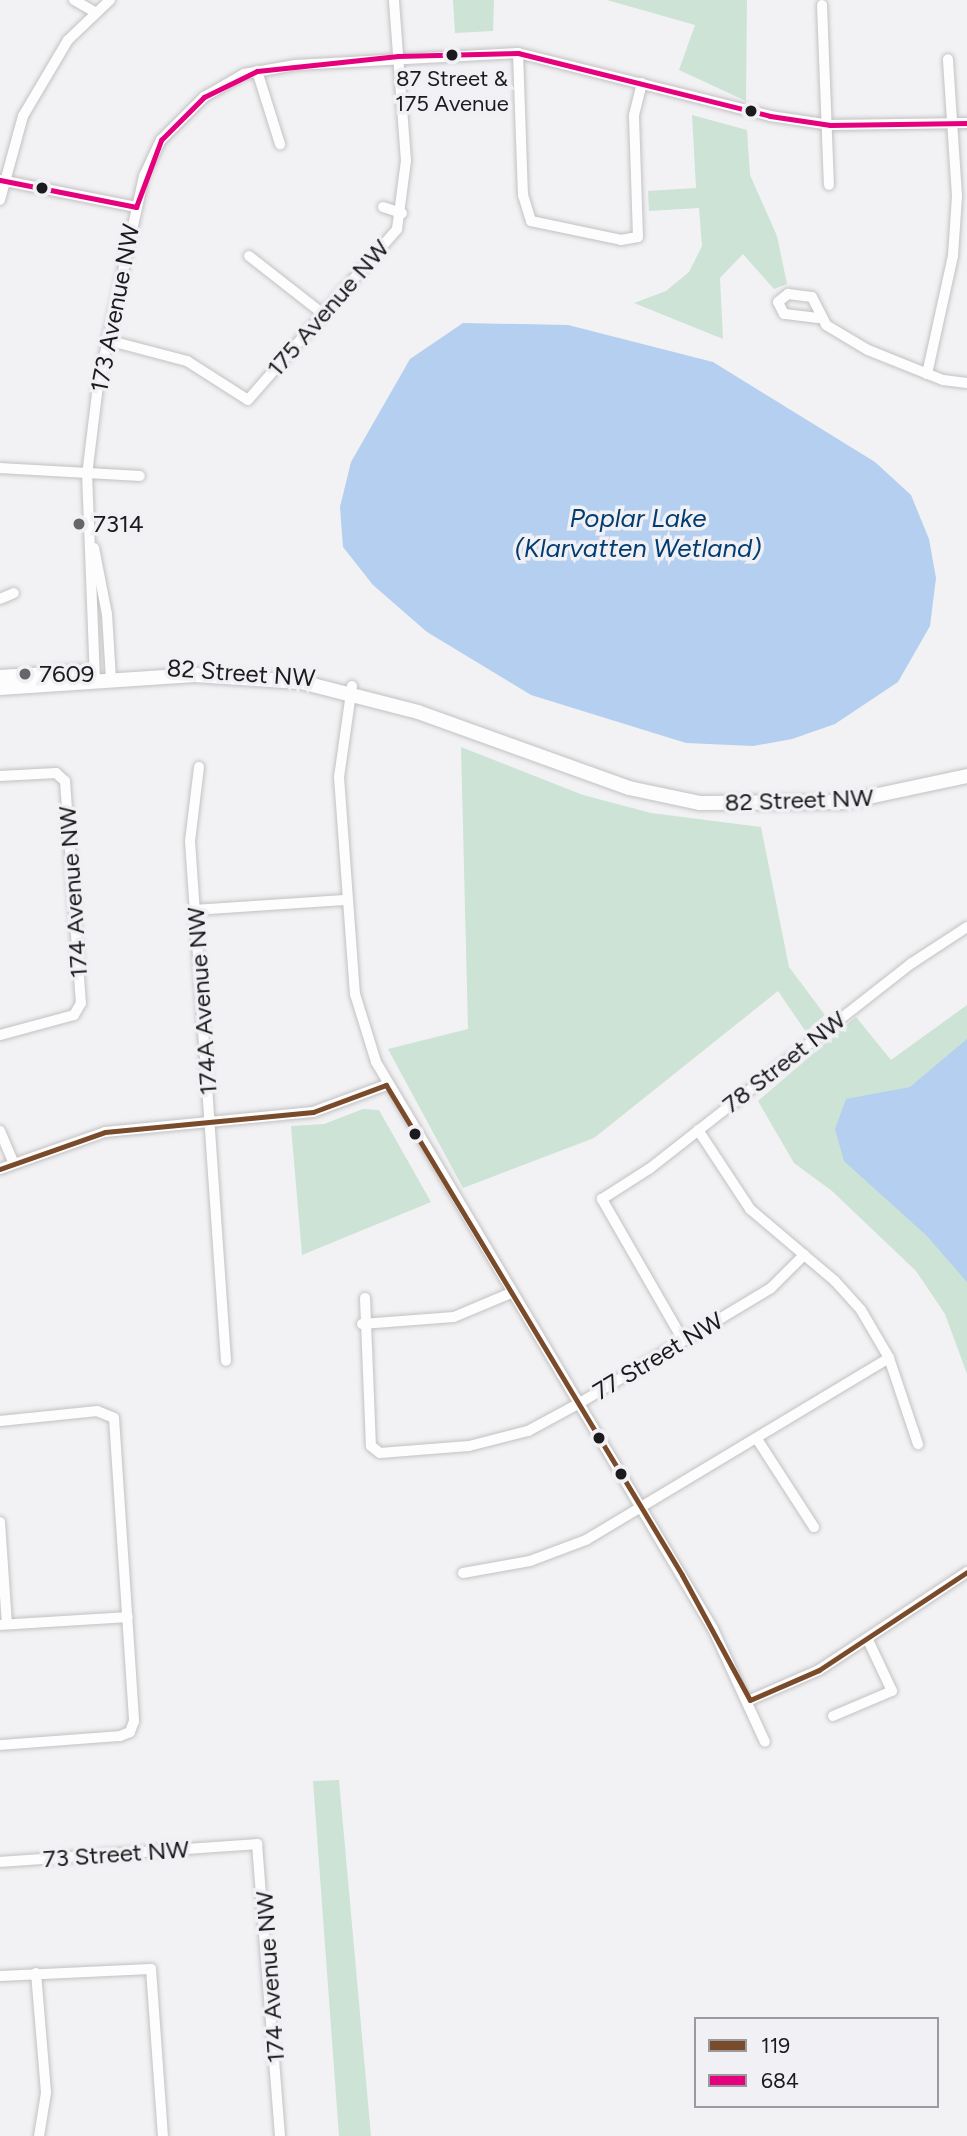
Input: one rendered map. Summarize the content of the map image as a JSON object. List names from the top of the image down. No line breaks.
{"streets":{"main road":["82 Street NW"],"street":["173 Avenue NW","175 Avenue NW","174 Avenue NW","174A Avenue NW","78 Street NW","77 Street NW","73 Street NW"]},"crossings":[["173 Avenue NW","175 Avenue NW"],["173 Avenue NW","82 Street NW"],["174 Avenue NW","73 Street NW"],["78 Street NW","77 Street NW"]],"water":["Poplar Lake (Klarvatten Wetland)"],"places":["87 Street & 175 Avenue","7314","7609"],"lines":["transit line 684","transit line 119"],"legend":["119","684"]}
